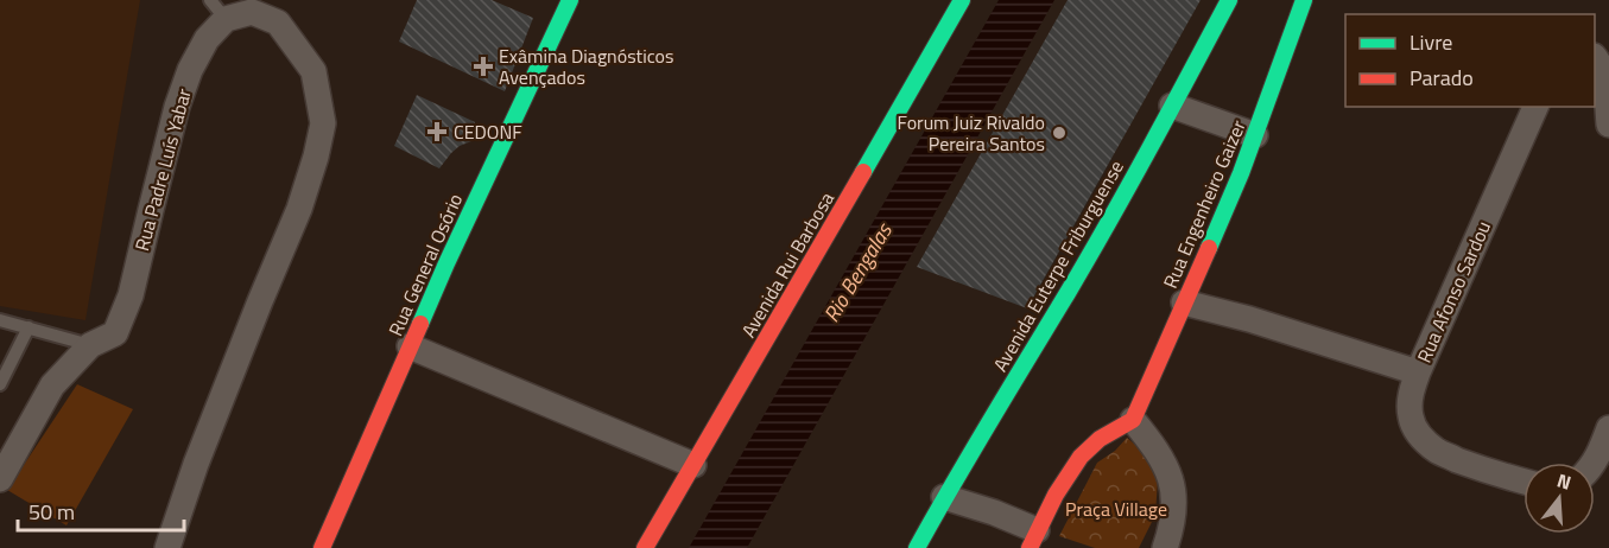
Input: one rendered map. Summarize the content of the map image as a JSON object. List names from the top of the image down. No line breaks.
{"streets":{"main road":["Rua Engenheiro Gaizer","Rua General Osório","Avenida Rui Barbosa","Avenida Euterpe Friburguense"],"street":["Rua Padre Luís Yabar","Rua Afonso Sardou"]},"crossings":[["Rua Engenheiro Gaizer","Rua Afonso Sardou"]],"water":["Rio Bengalas"],"parks":["Praça Village"],"places":{"health":["Exâmina Diagnósticos Avençados","CEDONF"],"other":["Forum Juiz Rivaldo Pereira Santos"]},"legend":["Livre","Parado"],"scale_bar":"50 m","north":"top"}
